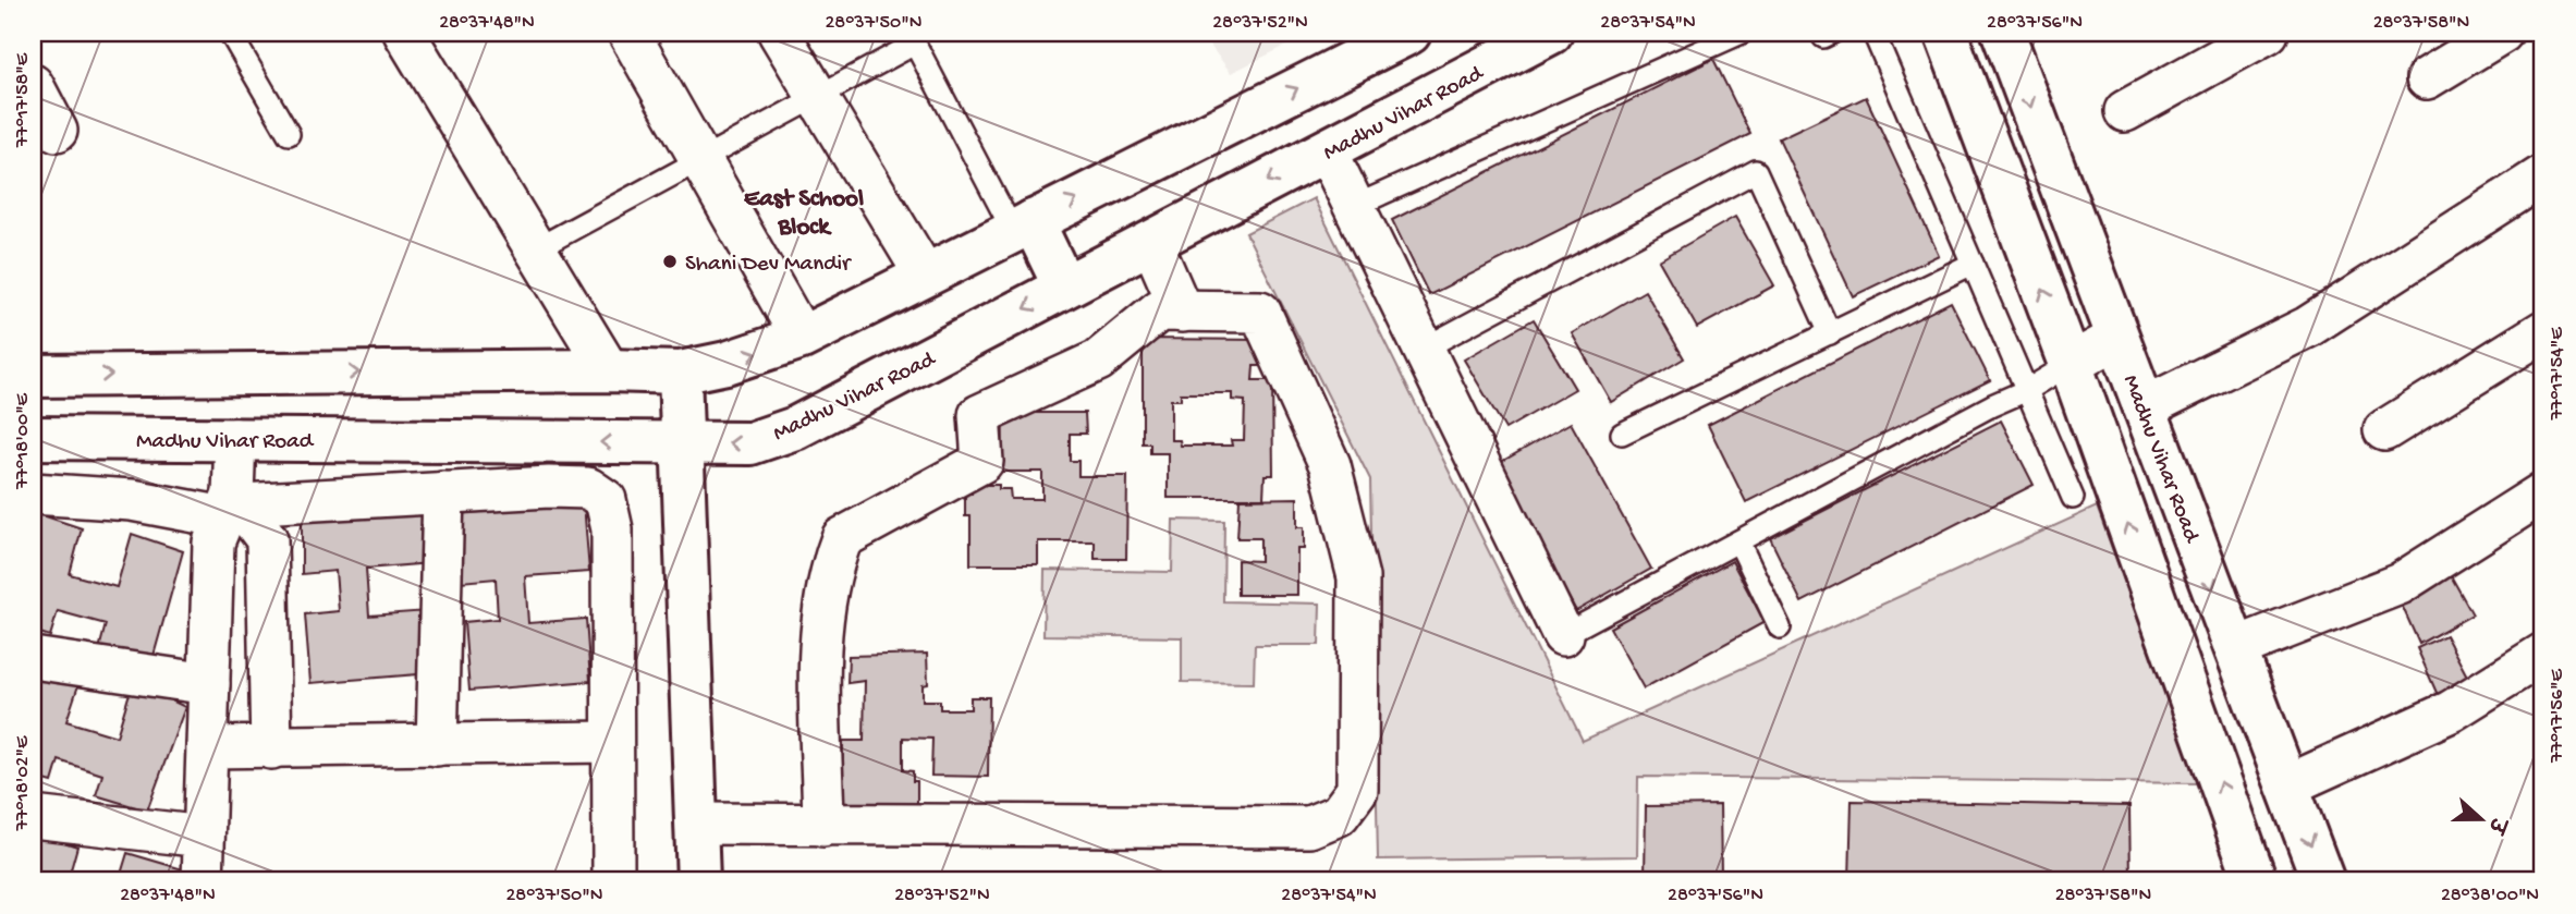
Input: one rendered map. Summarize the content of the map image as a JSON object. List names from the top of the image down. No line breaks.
{"streets":{"street":["Madhu Vihar Road"]},"districts":["East School Block"],"places":["Shani Dev Mandir"],"north":"right","coordinates":["28°37'48\"N","28°37'50\"N","28°37'52\"N","28°37'54\"N","28°37'56\"N","28°37'58\"N","77°17'58\"E","77°17'54\"E","77°18'00\"E","77°17'56\"E","77°18'02\"E","28°38'00\"N"]}
